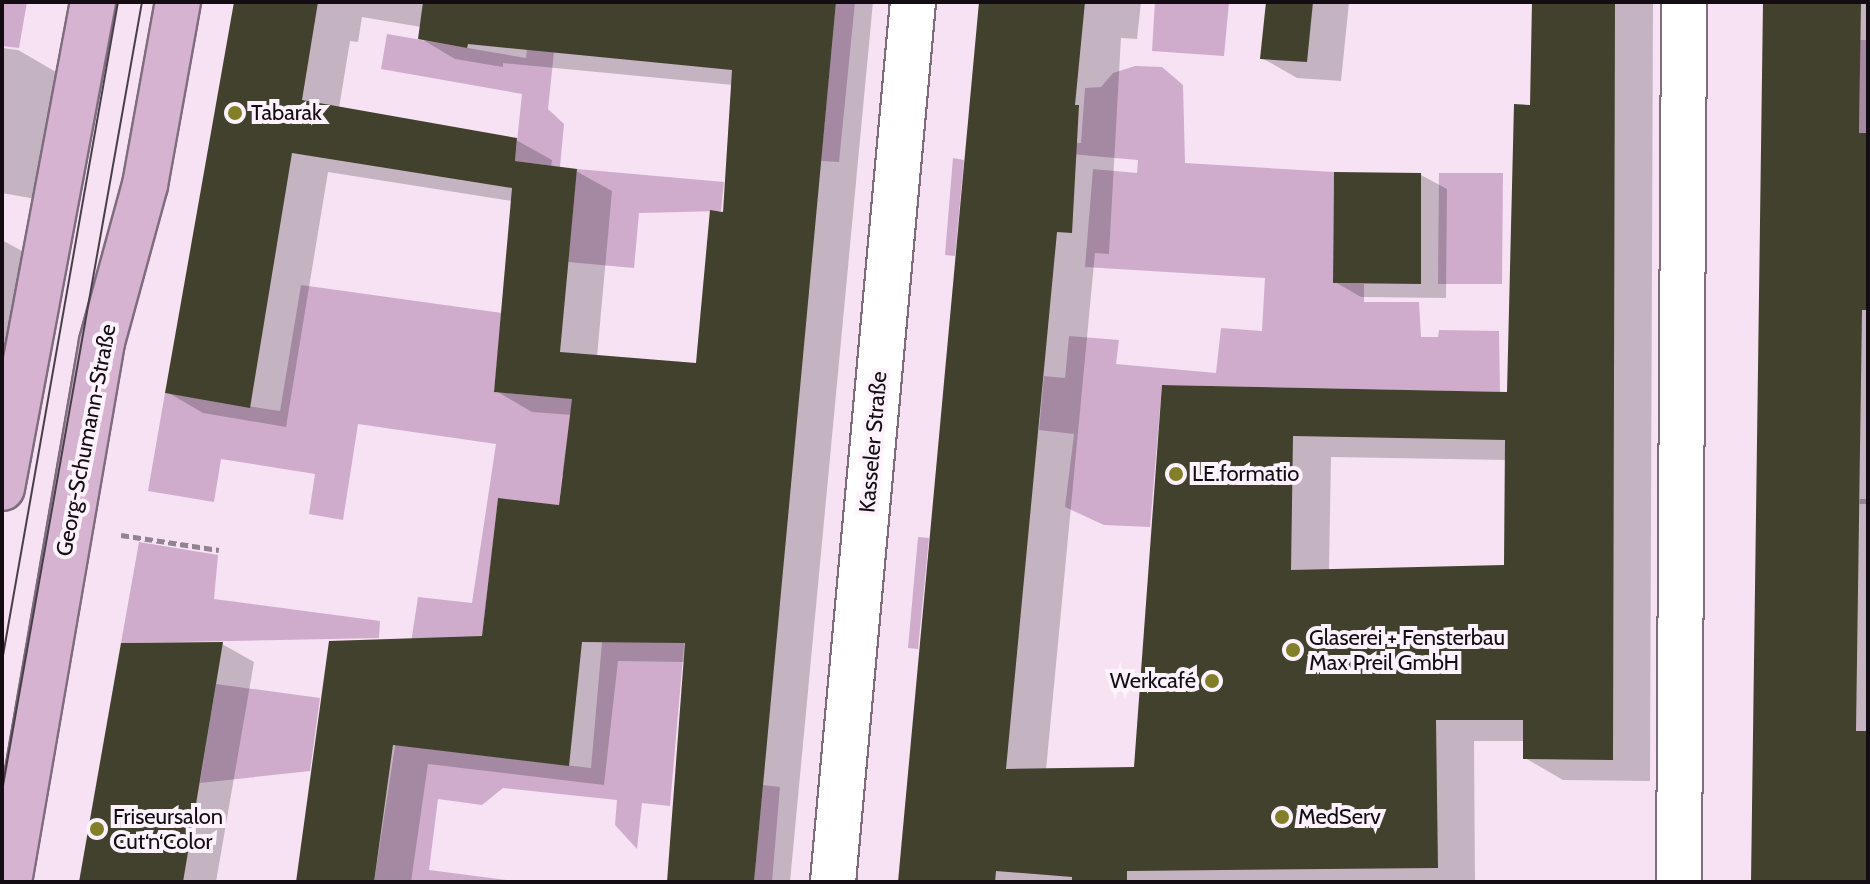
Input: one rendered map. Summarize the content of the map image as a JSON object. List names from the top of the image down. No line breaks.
{"streets":{"main road":["Georg-Schumann-Straße"],"street":["Kasseler Straße"]},"places":["Tabarak","LE.formatio","Glaserei + Fensterbau Max Preil GmbH","Werkcafé","MedServ","Friseursalon Cut‘n‘Color"]}
